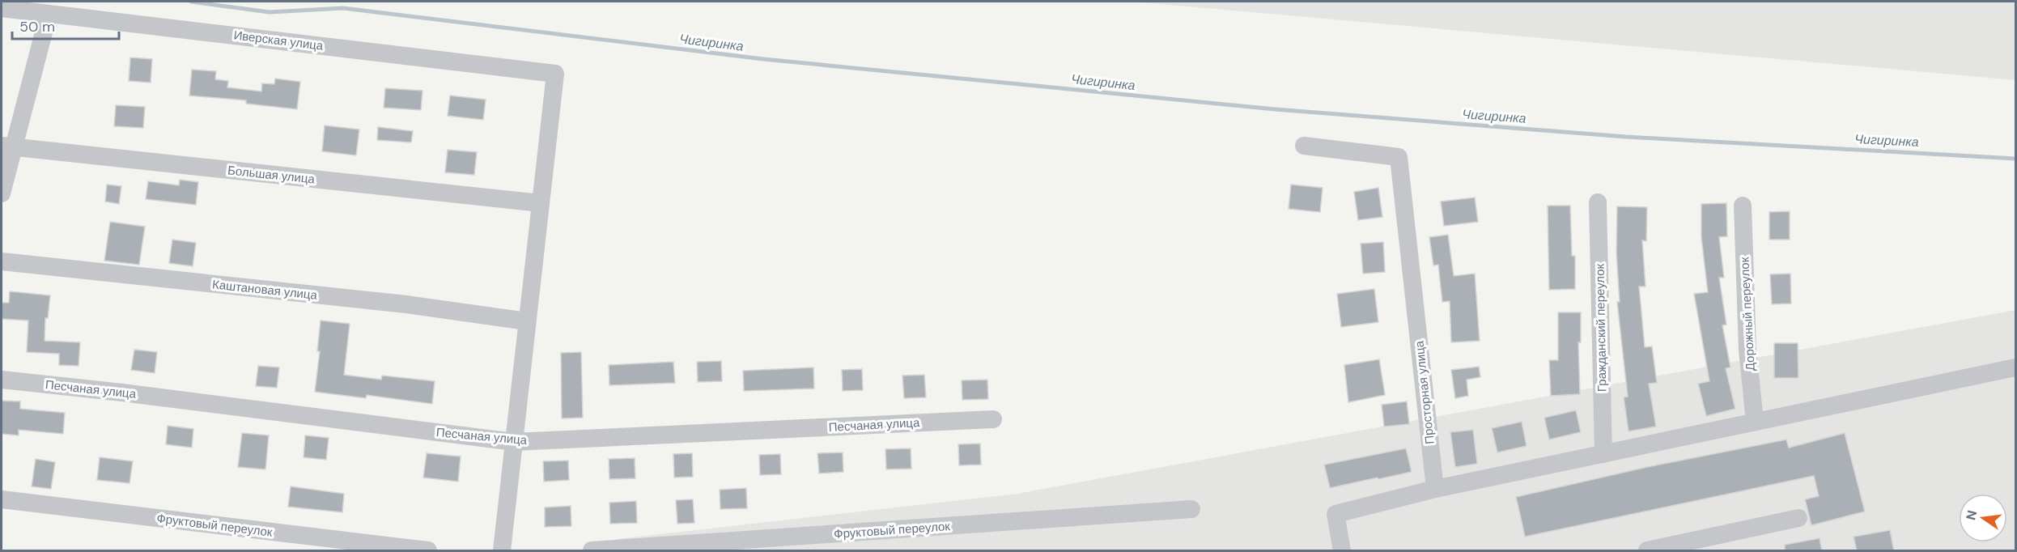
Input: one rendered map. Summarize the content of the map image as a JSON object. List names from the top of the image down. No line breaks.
{"streets":{"street":["Иверская улица","Большая улица","Каштановая улица","Дорожный переулок","Гражданский переулок","Песчаная улица","Просторная улица","Фруктовый переулок"]},"crossings":[["Иверская улица","Большая улица"]],"water":["Чигиринка"],"scale_bar":"50 m","north":"left"}
